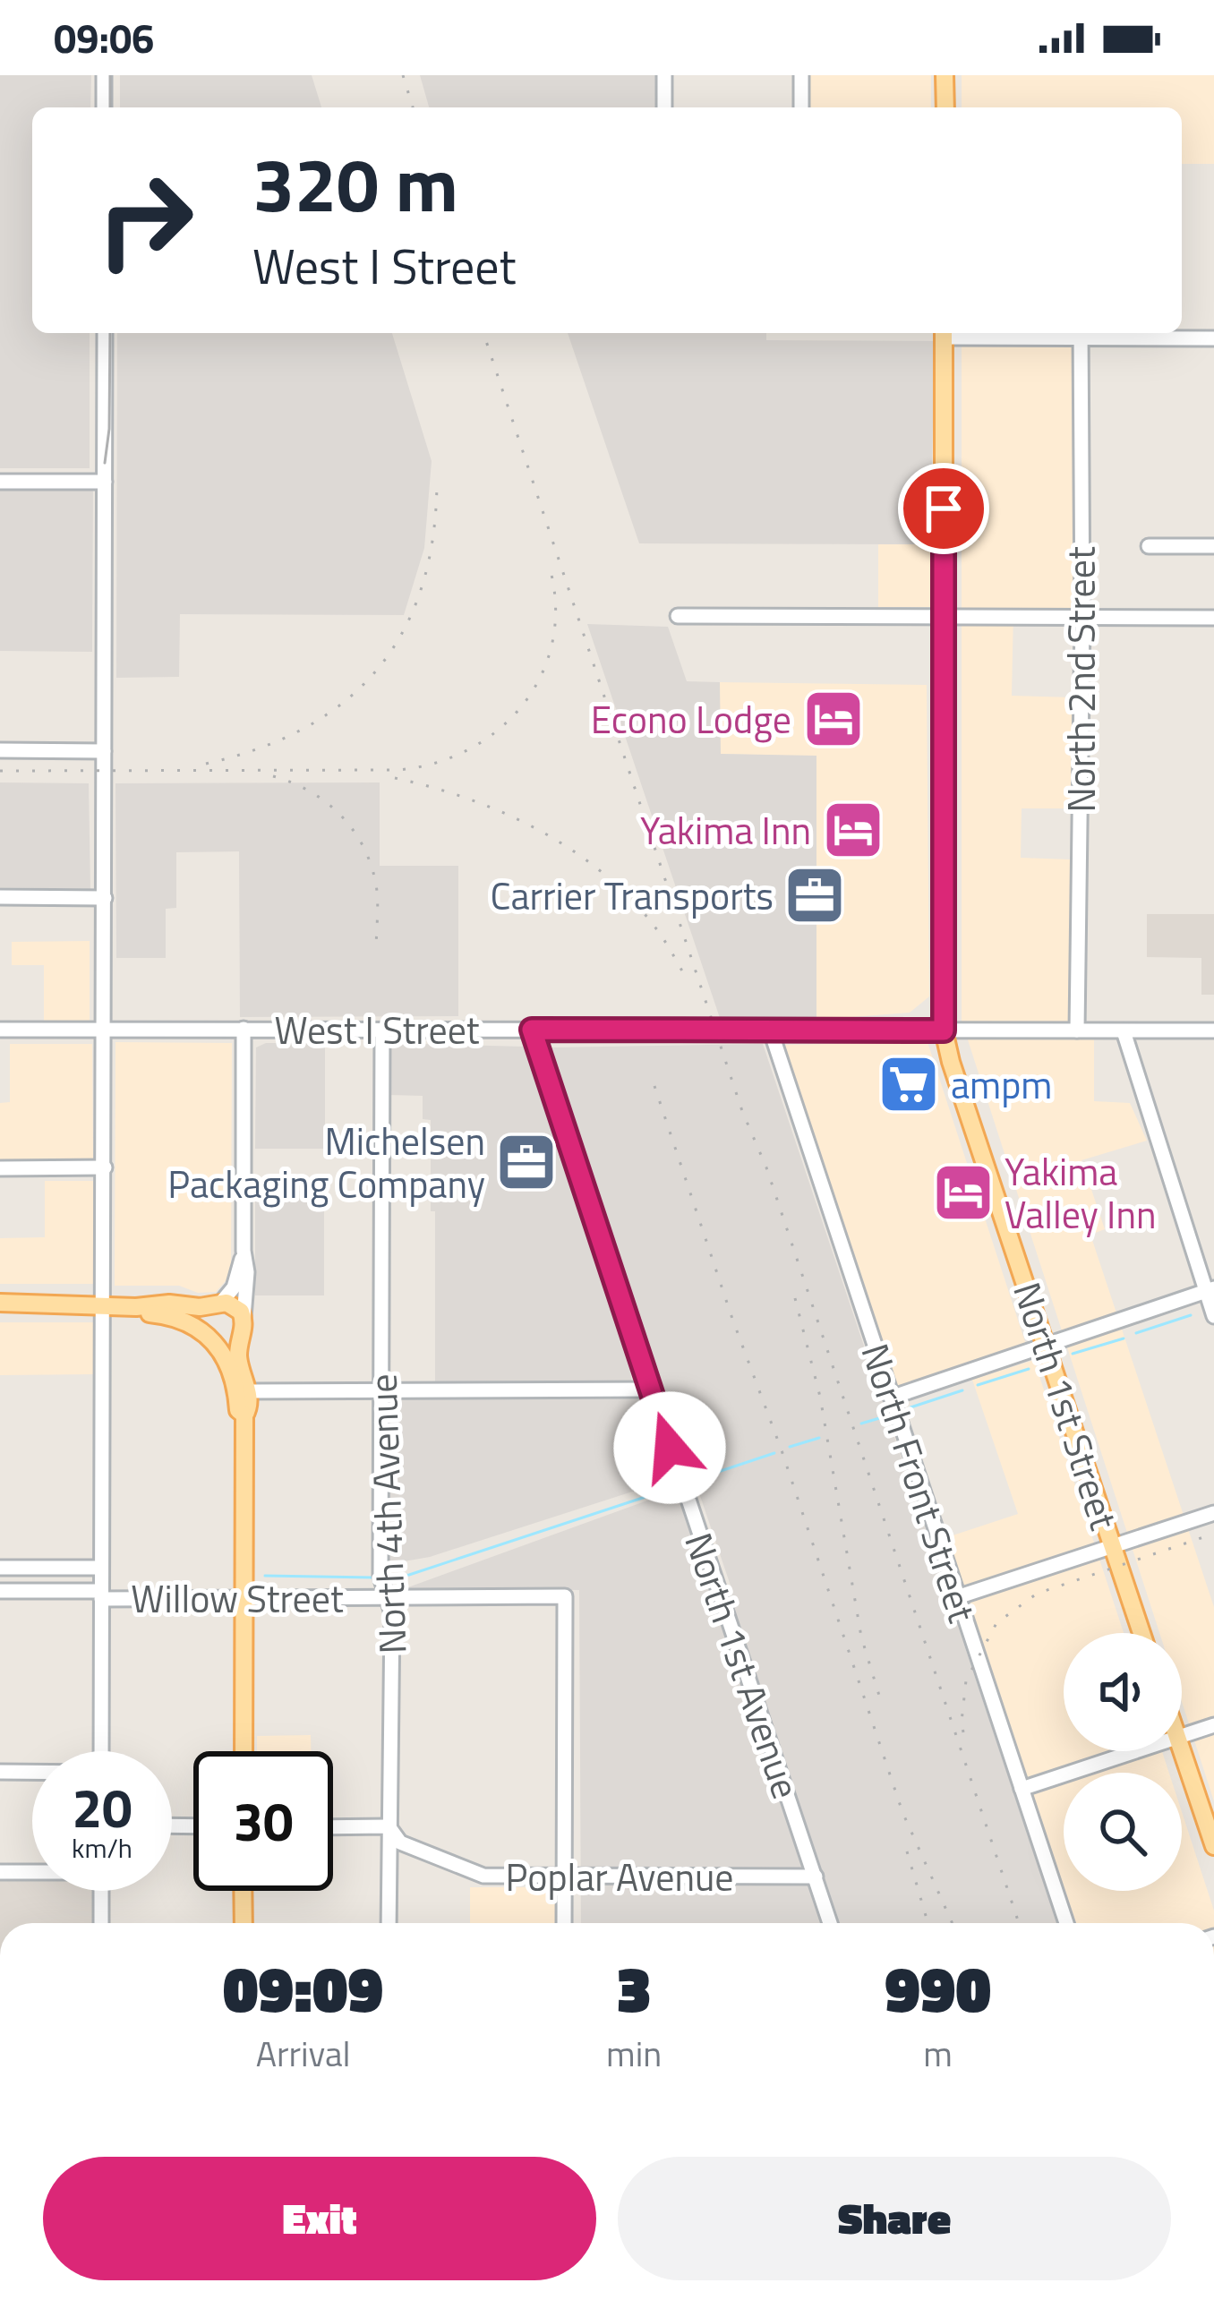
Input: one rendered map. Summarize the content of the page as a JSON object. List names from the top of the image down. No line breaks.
{"streets":{"main road":["North 1st Street"],"street":["North 2nd Street","West I Street","North Front Street","North 4th Avenue","Willow Street","North 1st Avenue","Poplar Avenue"]},"crossings":[["North 2nd Street","West I Street"],["West I Street","North 1st Street"],["West I Street","North Front Street"],["West I Street","North 4th Avenue"],["West I Street","North 1st Avenue"],["North 4th Avenue","Willow Street"],["North 4th Avenue","Poplar Avenue"],["Willow Street","Poplar Avenue"],["North 1st Avenue","Poplar Avenue"]],"places":{"hotel":["Econo Lodge","Yakima Inn","Yakima Valley Inn"],"office":["Carrier Transports","Michelsen Packaging Company"],"supermarket":["ampm"]},"page":{"status":"09:06","turn":["320 m","West I Street"],"speed":"20 km/h","limit":"30","eta":["09:09","Arrival","3","min","990","m"],"buttons":["Exit","Share"]}}
